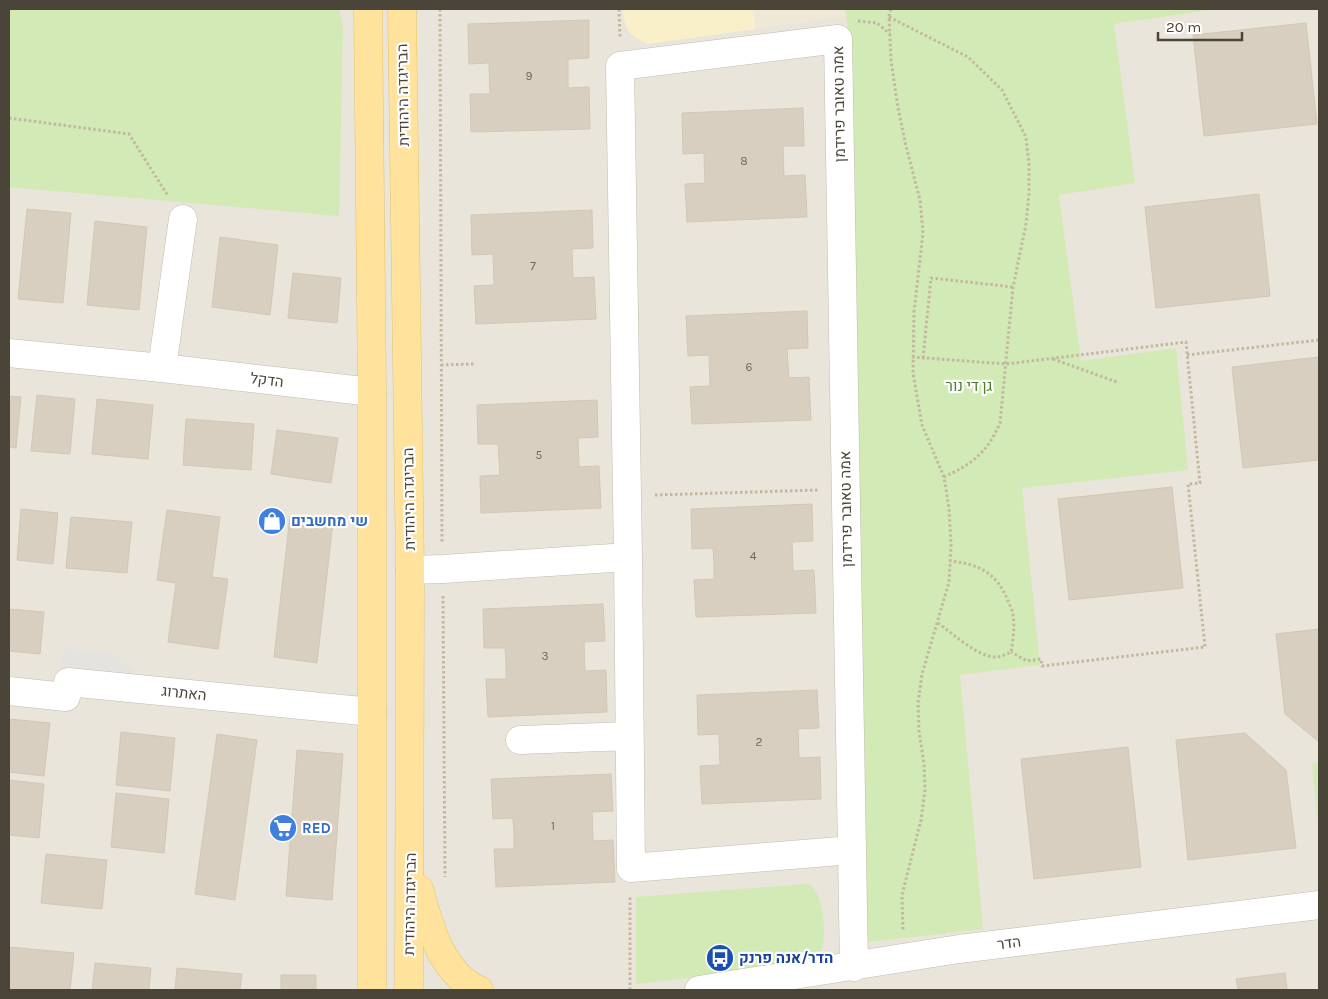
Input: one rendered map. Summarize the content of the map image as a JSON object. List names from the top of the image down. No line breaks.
{"streets":{"main road":["הבריגדה היהודית"],"street":["אמה טאובר פרידמן","הדקל","האתרוג","הדר"]},"crossings":[["אמה טאובר פרידמן","הדר"]],"parks":["גן די נור"],"places":{"shop":["שי מחשבים"],"supermarket":["RED"],"bus stop":["הדר/אנה פרנק"]},"house_numbers":["9","8","7","6","5","4","3","2","1"],"scale_bar":"20 m"}
